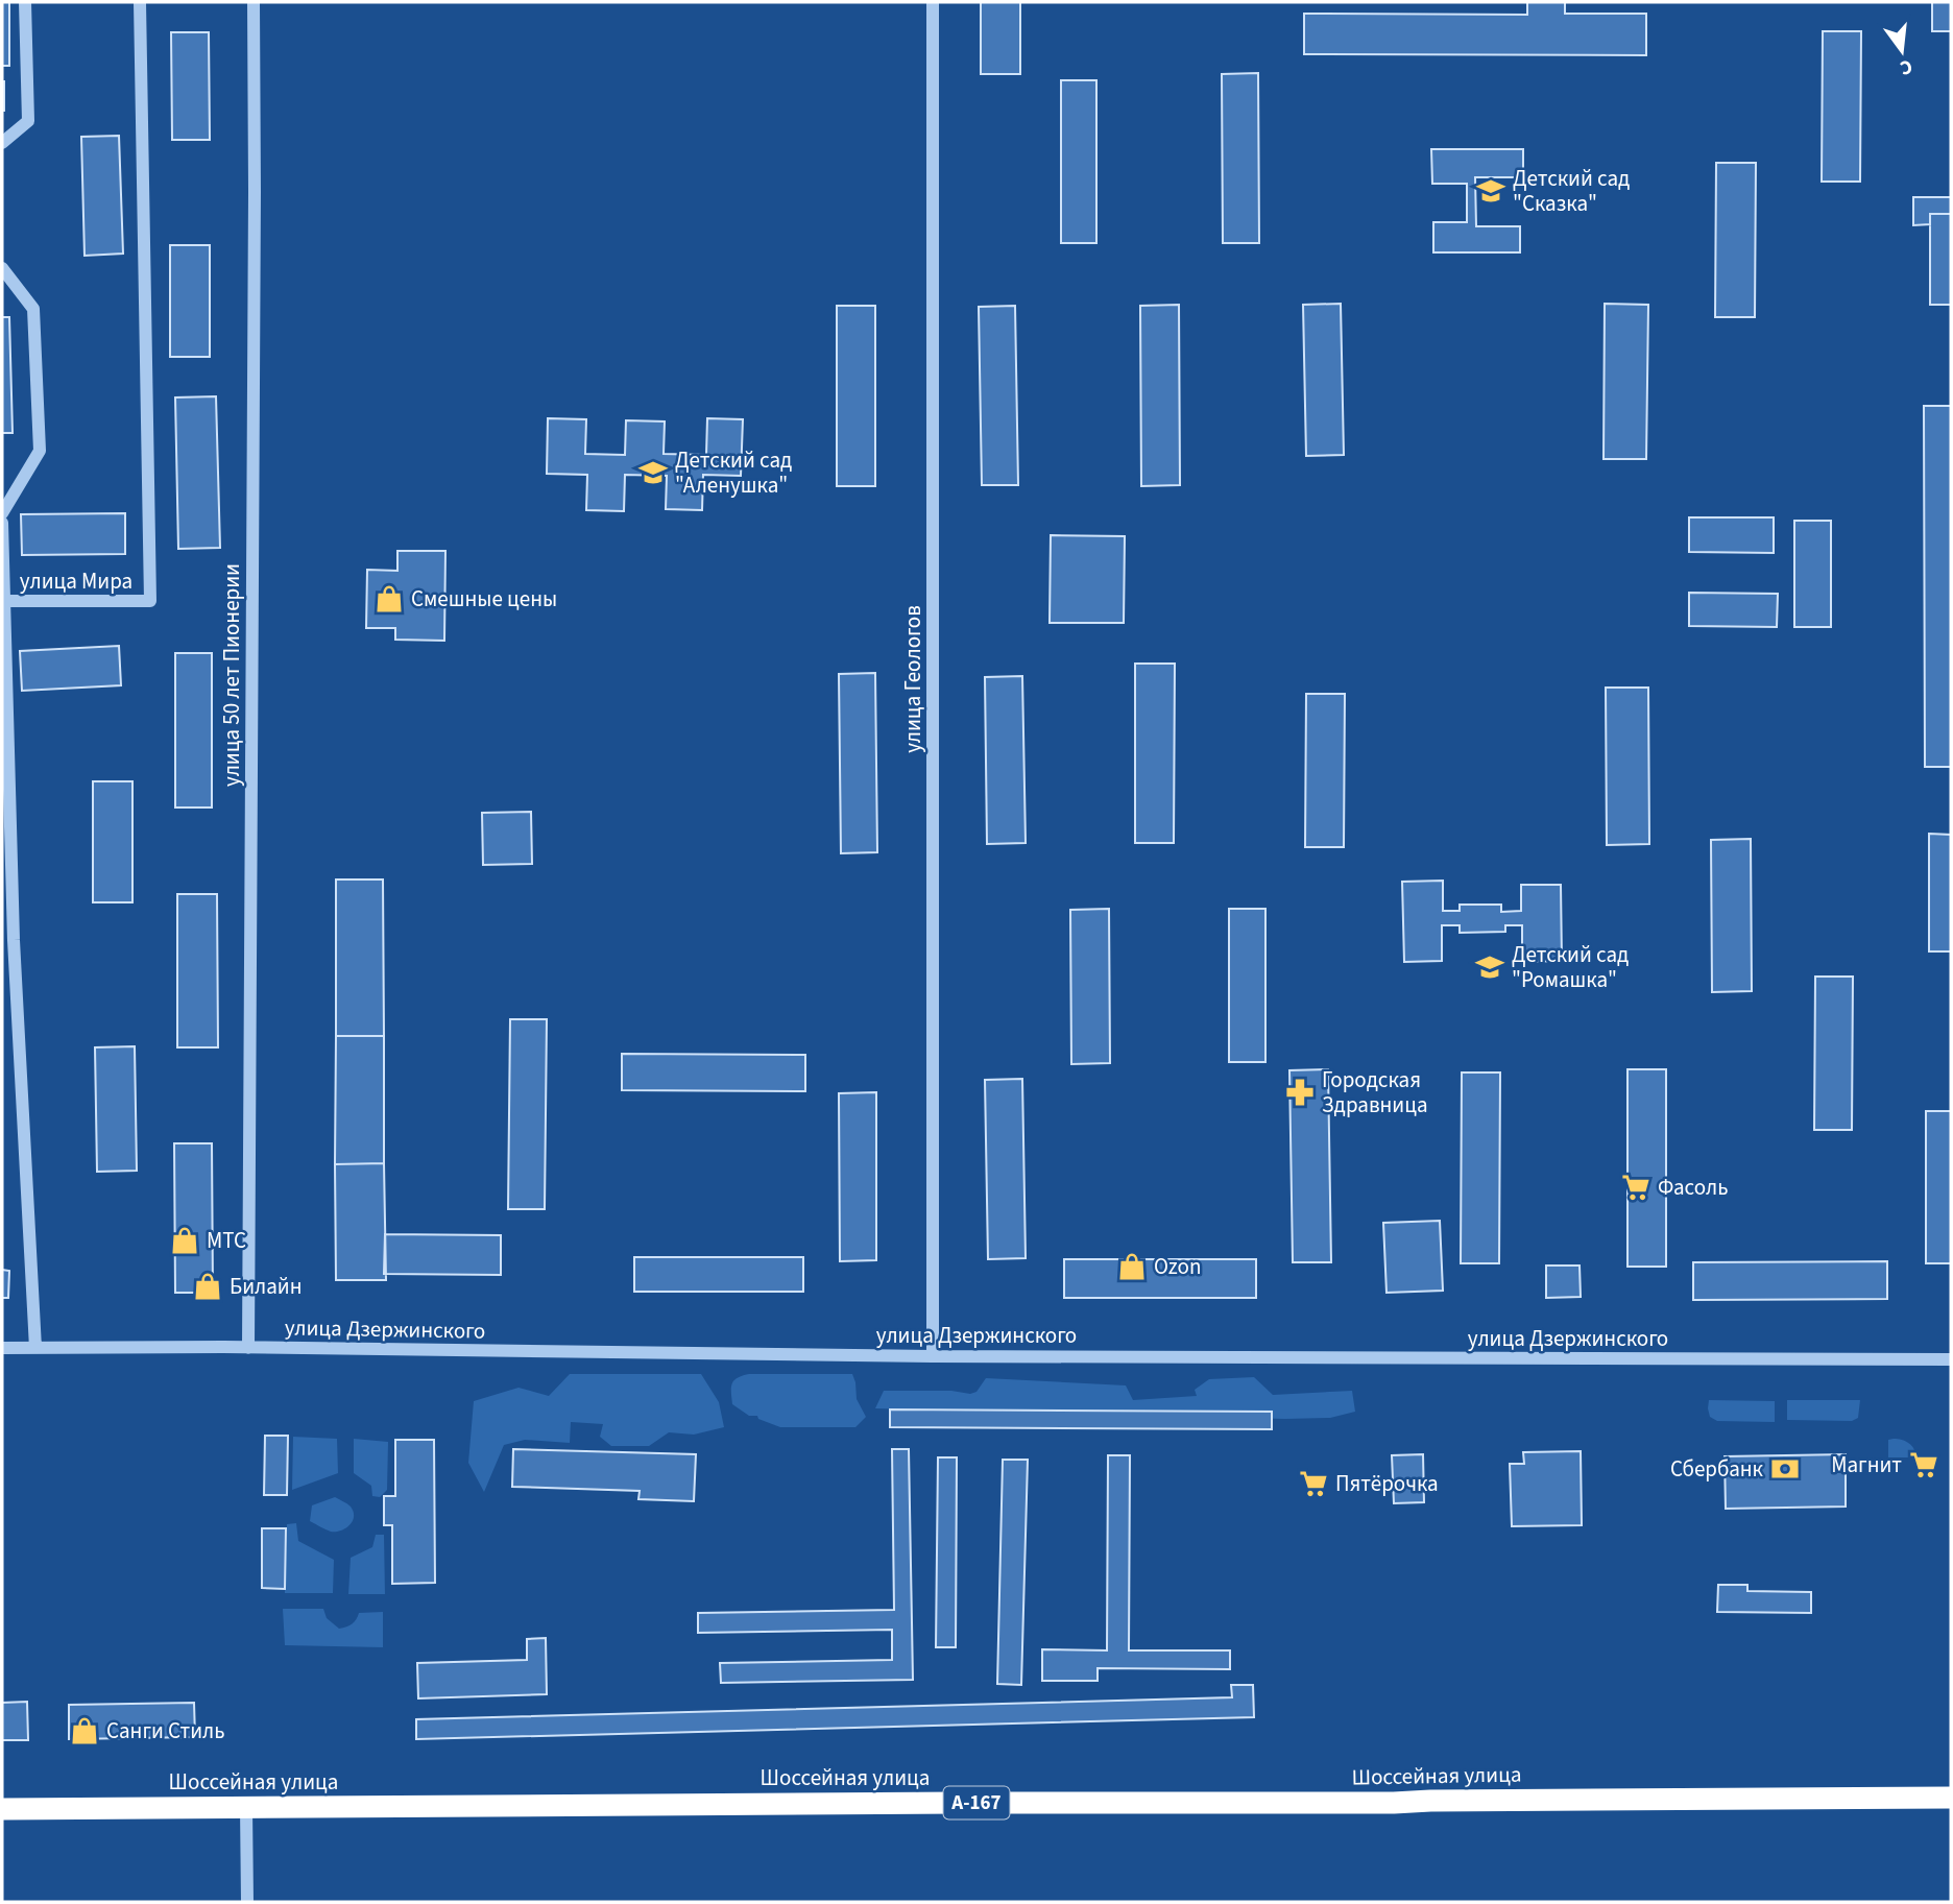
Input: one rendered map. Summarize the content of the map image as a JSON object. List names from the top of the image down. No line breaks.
{"streets":{"highway":["Шоссейная улица","А-167"],"street":["улица Мира","улица 50 лет Пионерии","улица Геологов","улица Дзержинского"]},"crossings":[["улица 50 лет Пионерии","улица Дзержинского"],["улица Геологов","улица Дзержинского"]],"places":{"school or university":["Детский сад \"Сказка\"","Детский сад \"Аленушка\"","Детский сад \"Ромашка\""],"shop":["Смешные цены","МТС","Ozon","Билайн","Санги Стиль"],"pharmacy":["Городская Здравница"],"supermarket":["Фасоль","Магнит","Пятёрочка"],"bank":["Сбербанк"]},"north":"bottom"}
